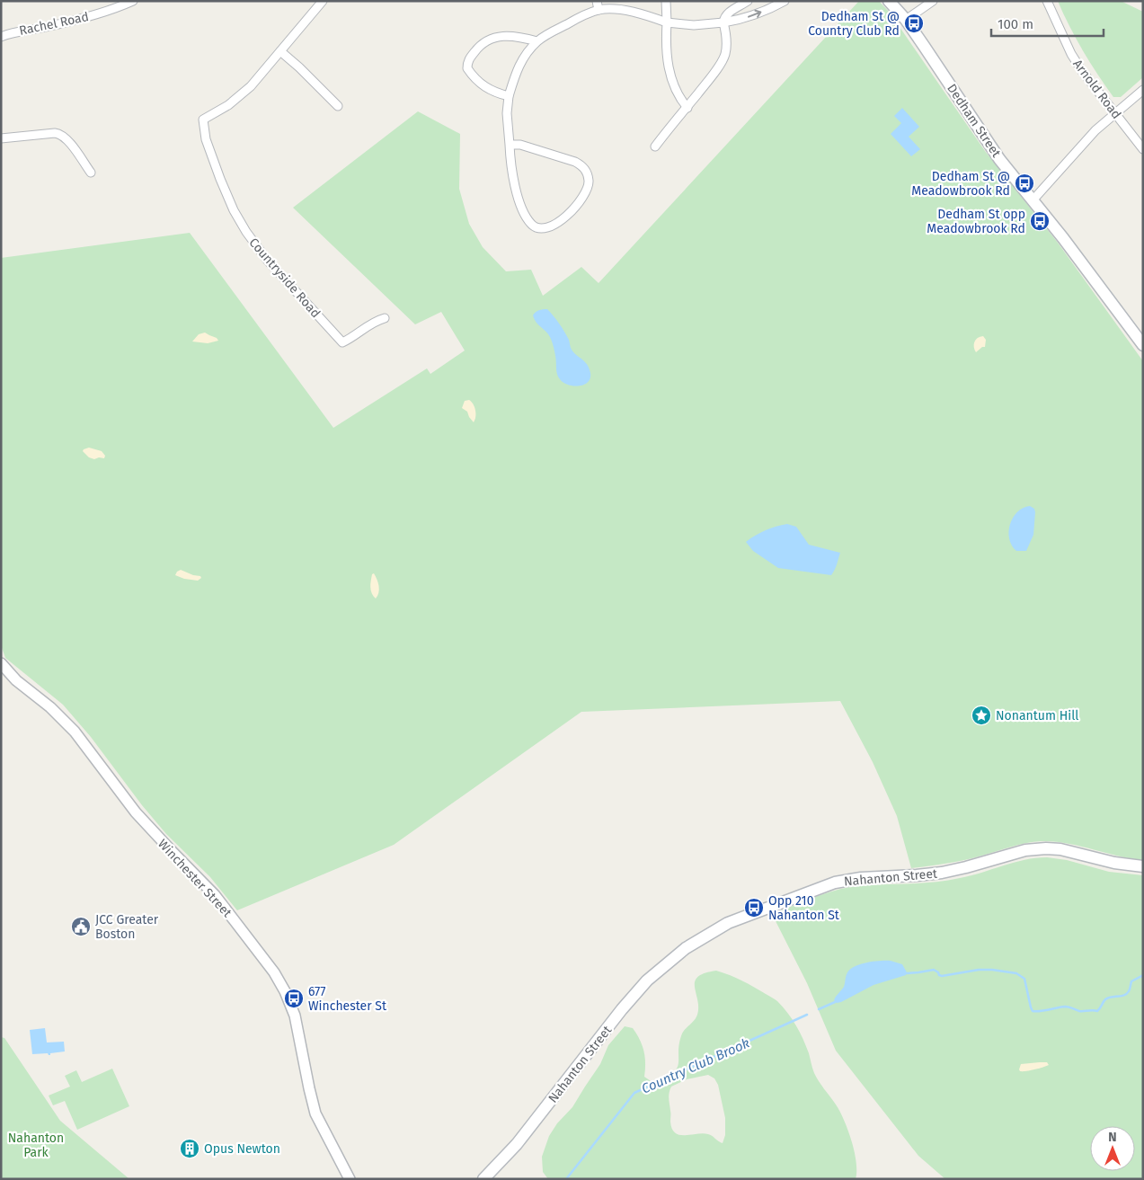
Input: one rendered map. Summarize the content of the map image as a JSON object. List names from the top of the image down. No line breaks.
{"streets":{"main road":["Dedham Street","Nahanton Street"],"street":["Rachel Road","Arnold Road","Countryside Road","Winchester Street"]},"water":["Country Club Brook"],"parks":["Nahanton Park"],"places":{"bus stop":["Dedham St @ Country Club Rd","Dedham St @ Meadowbrook Rd","Dedham St opp Meadowbrook Rd","Opp 210 Nahanton St","677 Winchester St"],"place":["Nonantum Hill"],"public building":["JCC Greater Boston"],"building":["Opus Newton"]},"scale_bar":"100 m","north":"top"}
